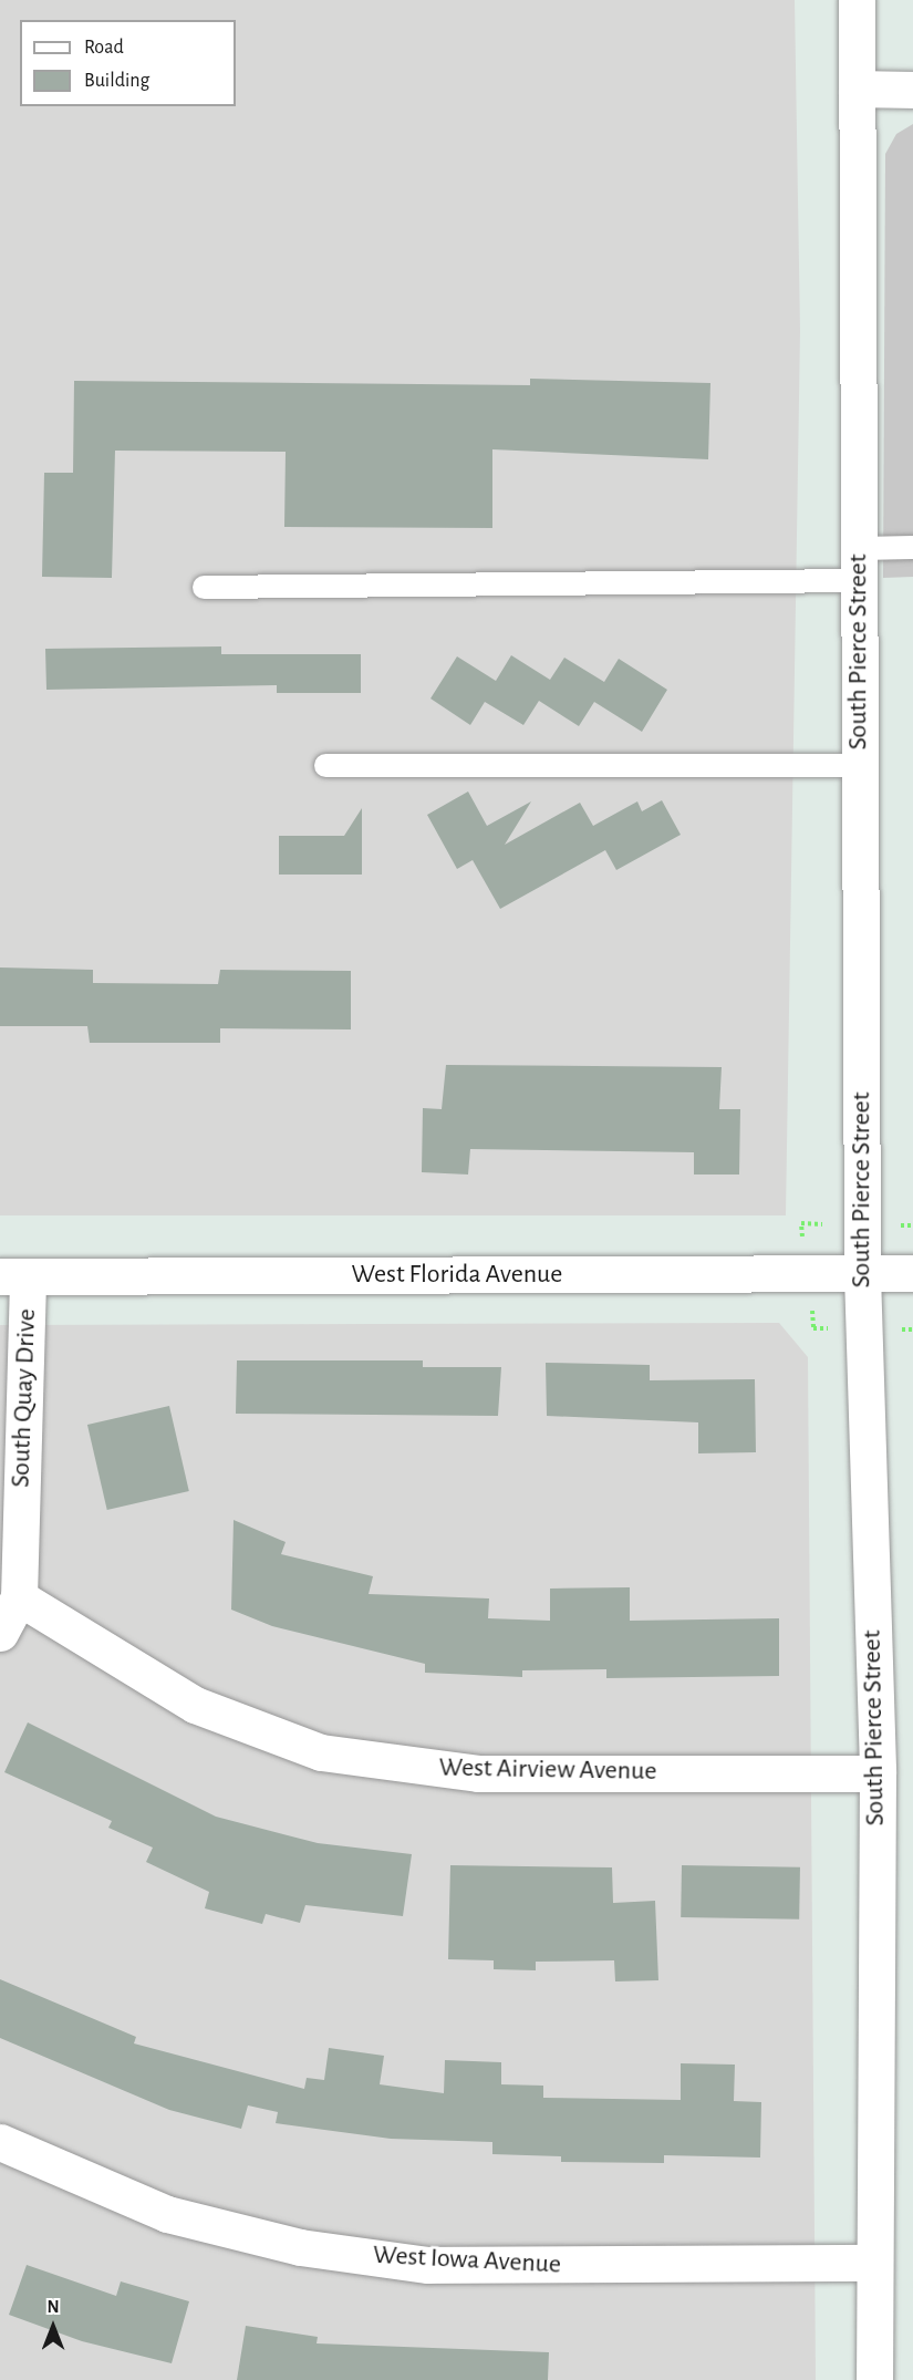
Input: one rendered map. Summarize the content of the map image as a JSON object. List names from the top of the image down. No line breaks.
{"streets":{"street":["South Pierce Street","West Florida Avenue","South Quay Drive","West Airview Avenue","West Iowa Avenue"]},"crossings":[["South Pierce Street","West Florida Avenue"],["South Pierce Street","West Airview Avenue"],["South Pierce Street","West Iowa Avenue"],["West Florida Avenue","South Quay Drive"],["South Quay Drive","West Airview Avenue"]],"legend":["Road","Building"],"north":"top"}
